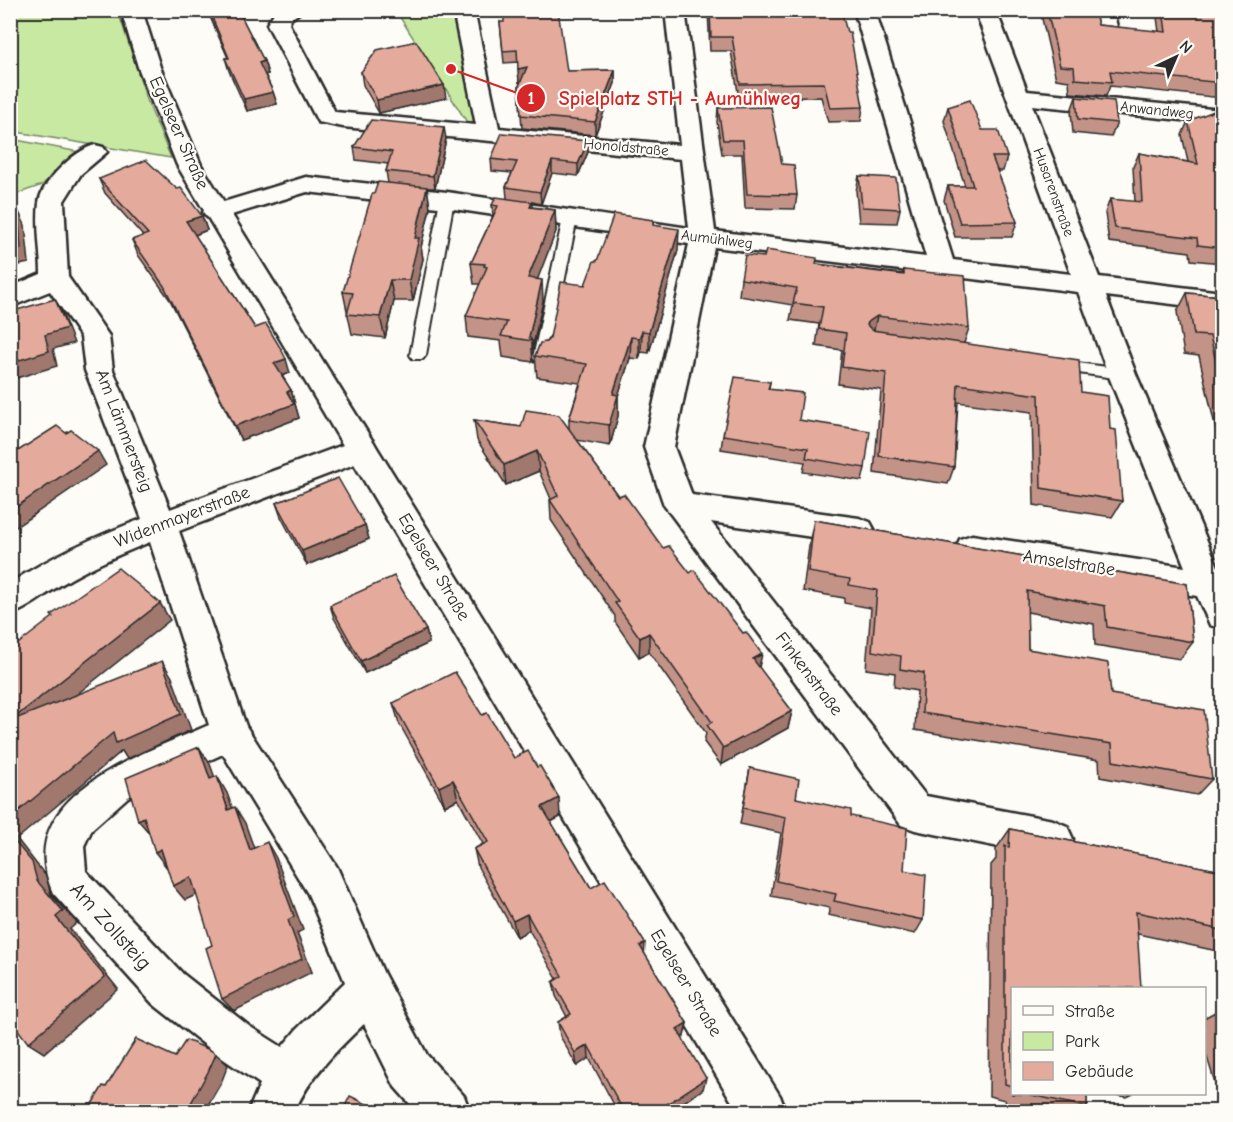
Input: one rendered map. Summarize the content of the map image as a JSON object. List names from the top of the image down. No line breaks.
{"streets":{"street":["Anwandweg","Egelseer Straße","Honoldstraße","Husarenstraße","Aumühlweg","Am Lämmersteig","Widenmayerstraße","Amselstraße","Finkenstraße","Am Zollsteig"]},"crossings":[["Anwandweg","Husarenstraße"],["Egelseer Straße","Aumühlweg"],["Egelseer Straße","Widenmayerstraße"],["Honoldstraße","Finkenstraße"],["Husarenstraße","Aumühlweg"],["Husarenstraße","Amselstraße"],["Aumühlweg","Finkenstraße"],["Am Lämmersteig","Widenmayerstraße"]],"places":["Spielplatz STH - Aumühlweg"],"legend":["Straße","Park","Gebäude"],"north":"top right"}
